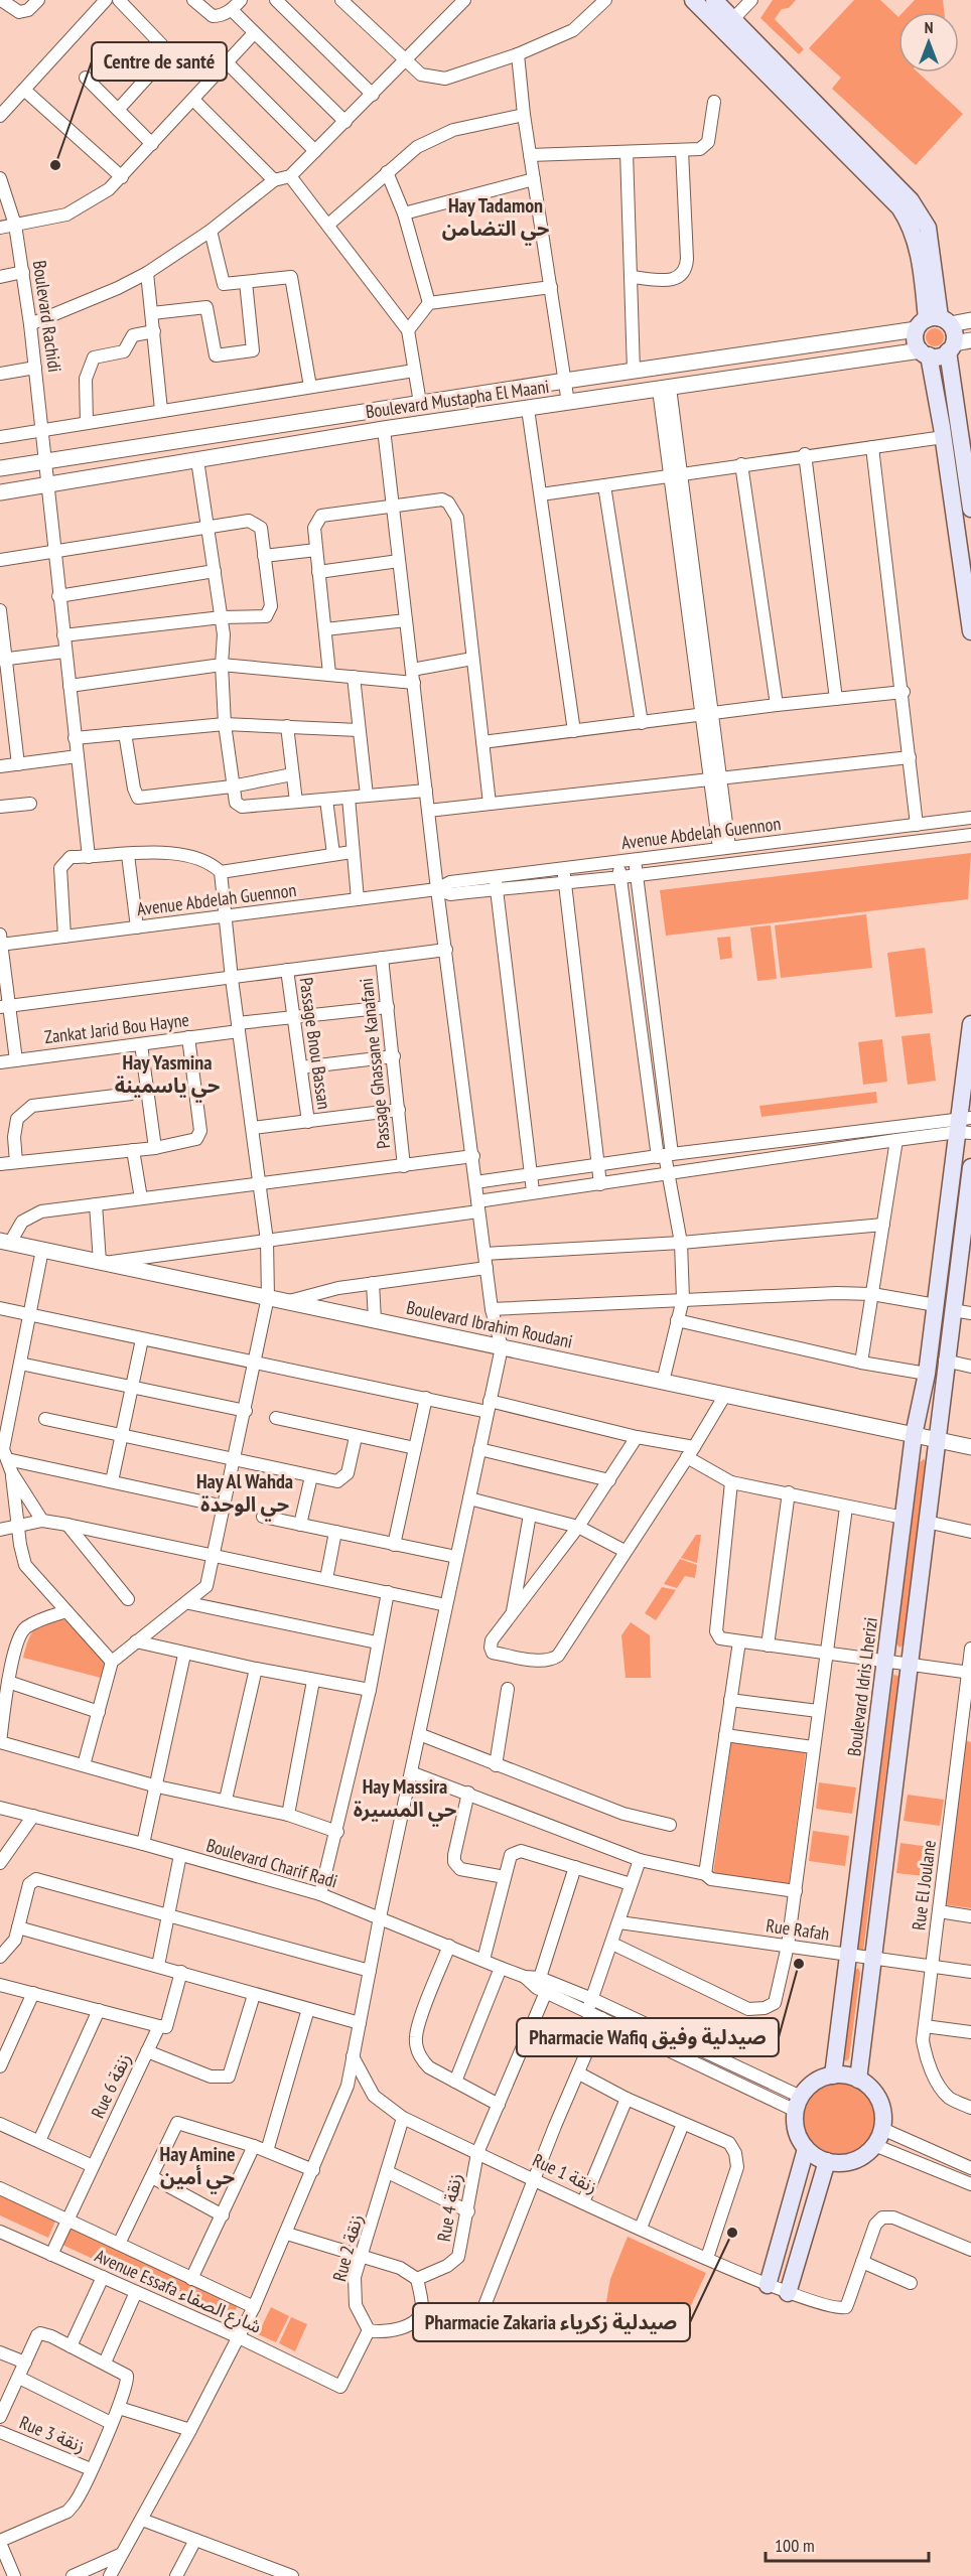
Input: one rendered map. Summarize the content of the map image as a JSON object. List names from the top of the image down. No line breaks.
{"streets":{"main road":["Boulevard Idris Lherizi"],"street":["Boulevard Rachidi","Boulevard Mustapha El Maani","Avenue Abdelah Guennon","Zankat Jarid Bou Hayne","Passage Bnou Bassan","Passage Ghassane Kanafani","Boulevard Ibrahim Roudani","Boulevard Charif Radi","Rue El Joulane","Rue Rafah","Rue 6 زنقة","Rue 1 زنقة","Rue 4 زنقة","Rue 2 زنقة","Avenue Essafa شارع الصفاء","Rue 3 زنقة"]},"crossings":[["Boulevard Rachidi","Boulevard Mustapha El Maani"],["Zankat Jarid Bou Hayne","Passage Bnou Bassan"],["Zankat Jarid Bou Hayne","Passage Ghassane Kanafani"],["Boulevard Ibrahim Roudani","Boulevard Idris Lherizi"],["Boulevard Idris Lherizi","Rue Rafah"],["Boulevard Charif Radi","Rue 4 زنقة"],["Rue El Joulane","Rue Rafah"],["Rue 6 زنقة","Avenue Essafa شارع الصفاء"],["Rue 1 زنقة","Rue 4 زنقة"],["Rue 1 زنقة","Rue 2 زنقة"],["Rue 4 زنقة","Rue 2 زنقة"],["Rue 4 زنقة","Avenue Essafa شارع الصفاء"],["Rue 2 زنقة","Avenue Essafa شارع الصفاء"]],"districts":["Hay Tadamon حي التضامن","Hay Yasmina حي ياسمينة","Hay Al Wahda حي الوحدة","Hay Massira حي المسيرة","Hay Amine حي أمين"],"places":["Centre de santé","Pharmacie Wafiq صيدلية وفيق","Pharmacie Zakaria صيدلية زكرياء"],"scale_bar":"100 m","north":"top"}
